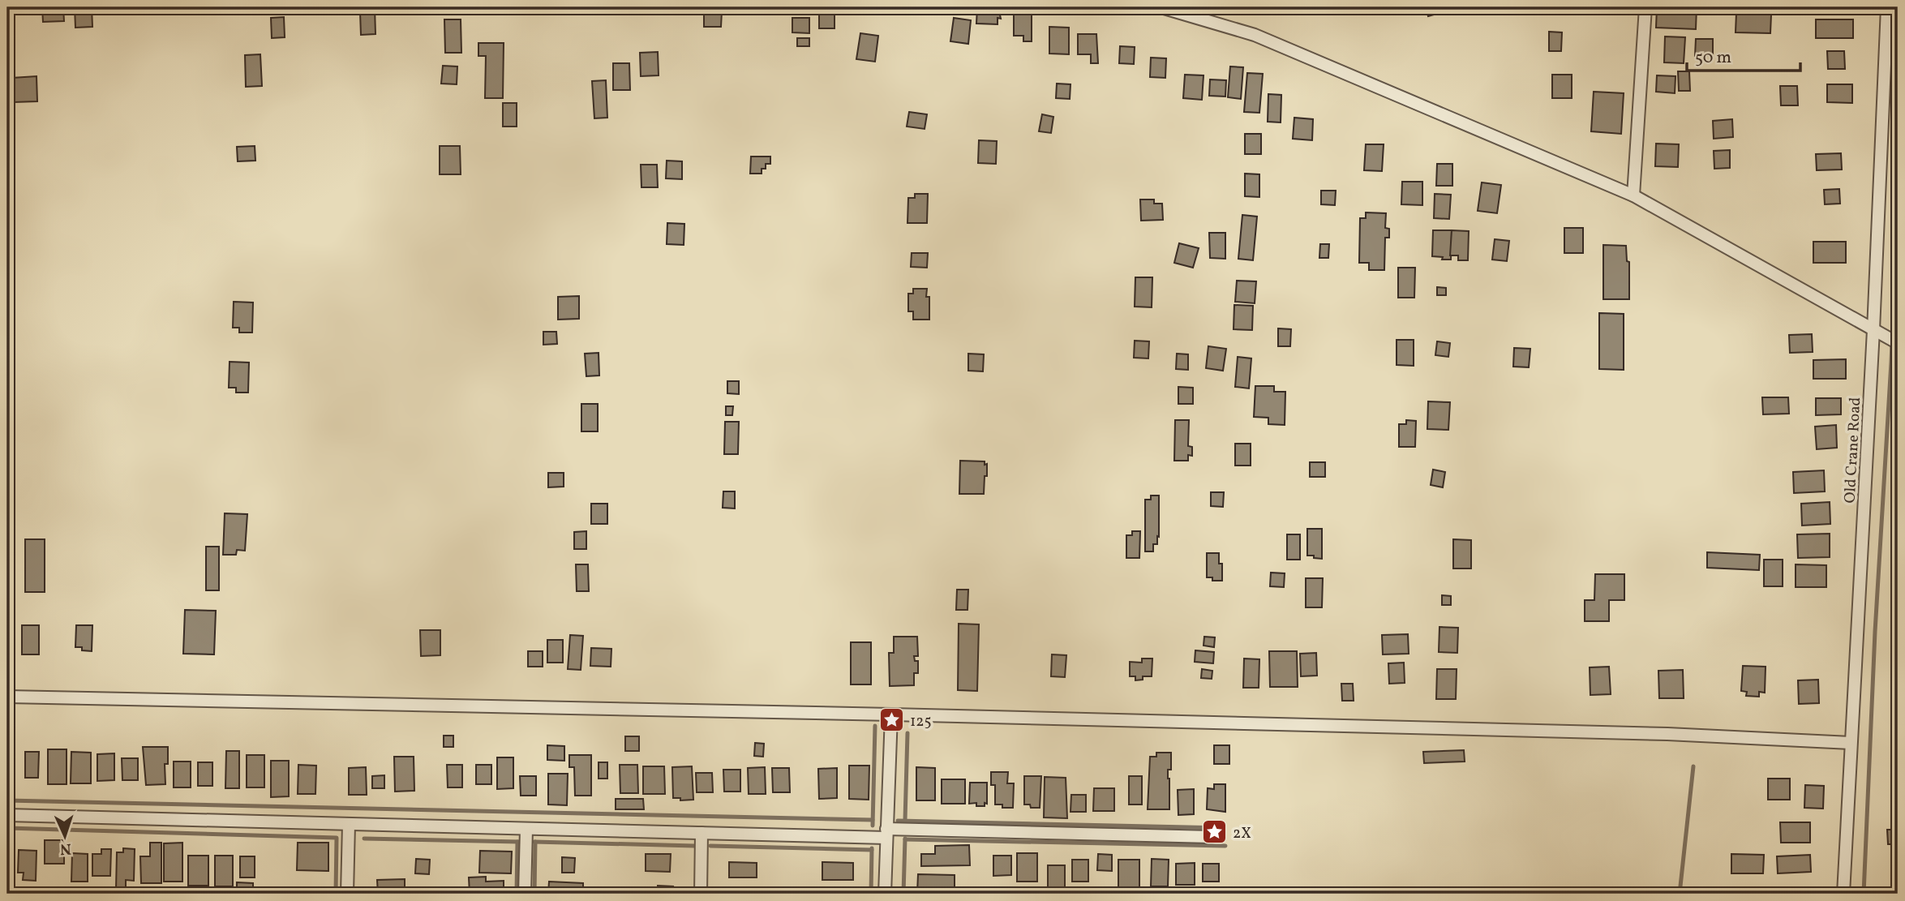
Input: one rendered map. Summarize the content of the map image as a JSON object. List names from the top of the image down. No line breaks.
{"streets":{"street":["Old Crane Road"]},"places":{"place":["125","2X"]},"scale_bar":"50 m","north":"bottom"}
